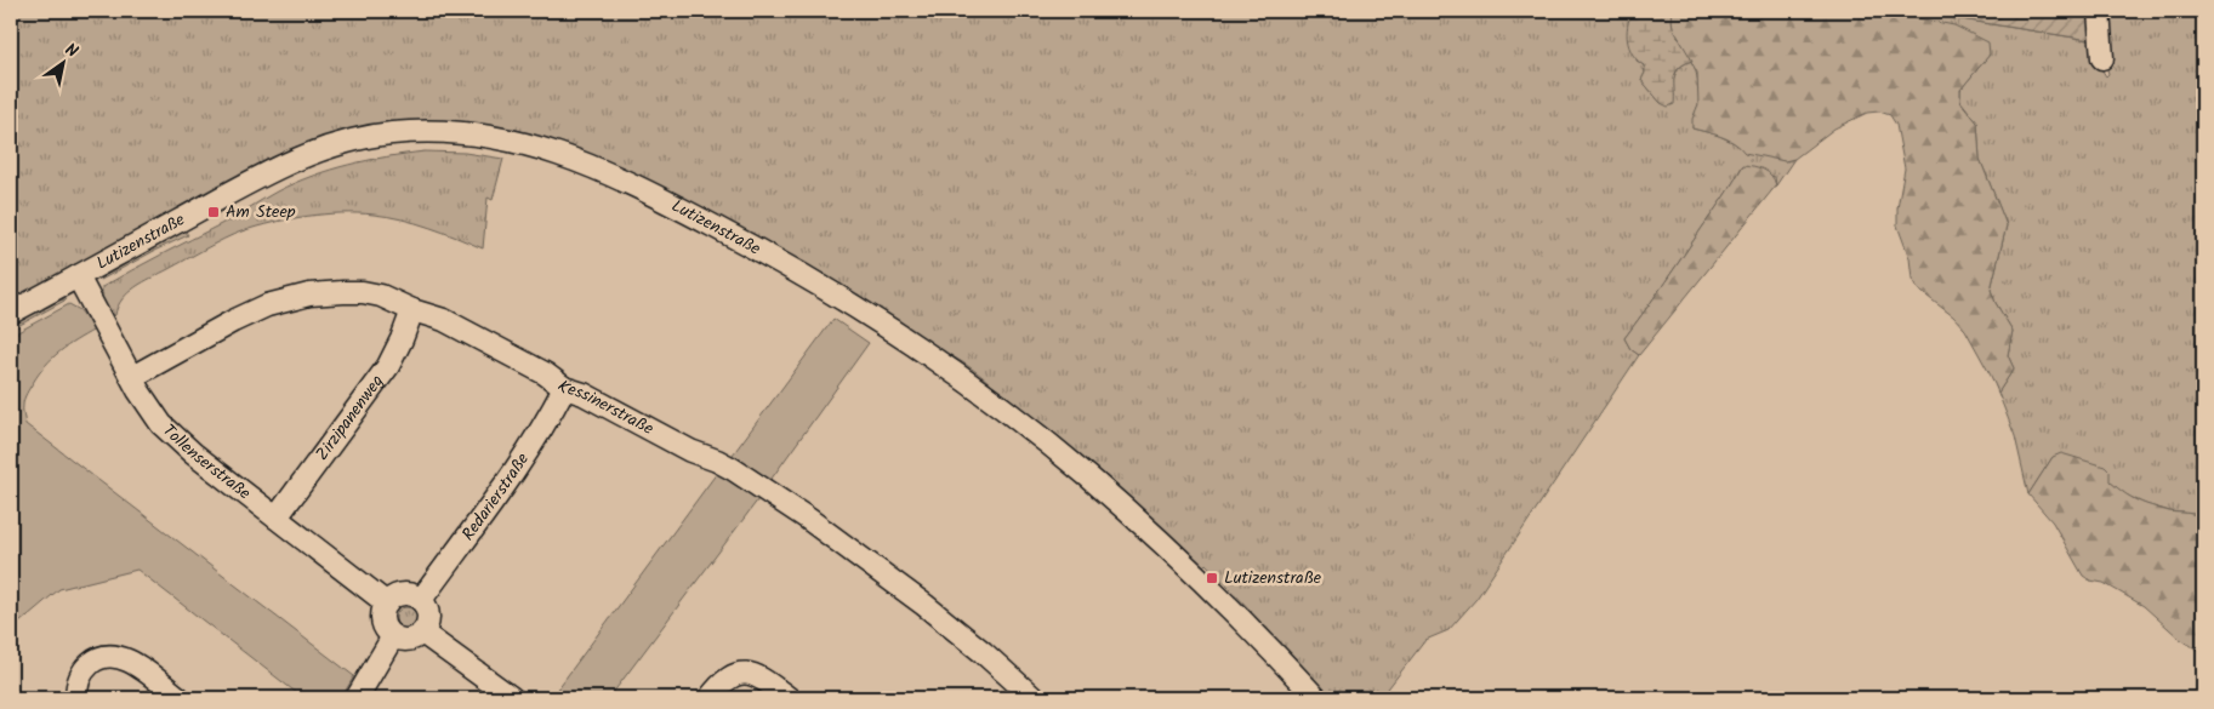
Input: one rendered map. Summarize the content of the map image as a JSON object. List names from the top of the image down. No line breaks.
{"streets":{"street":["Lutizenstraße","Kessinerstraße","Zirzipanenweg","Tollenserstraße","Redarierstraße"]},"crossings":[["Lutizenstraße","Tollenserstraße"],["Kessinerstraße","Zirzipanenweg"],["Kessinerstraße","Tollenserstraße"],["Kessinerstraße","Redarierstraße"],["Zirzipanenweg","Tollenserstraße"],["Tollenserstraße","Redarierstraße"]],"places":{"transit":["Am Steep","Lutizenstraße"]},"north":"top right"}
